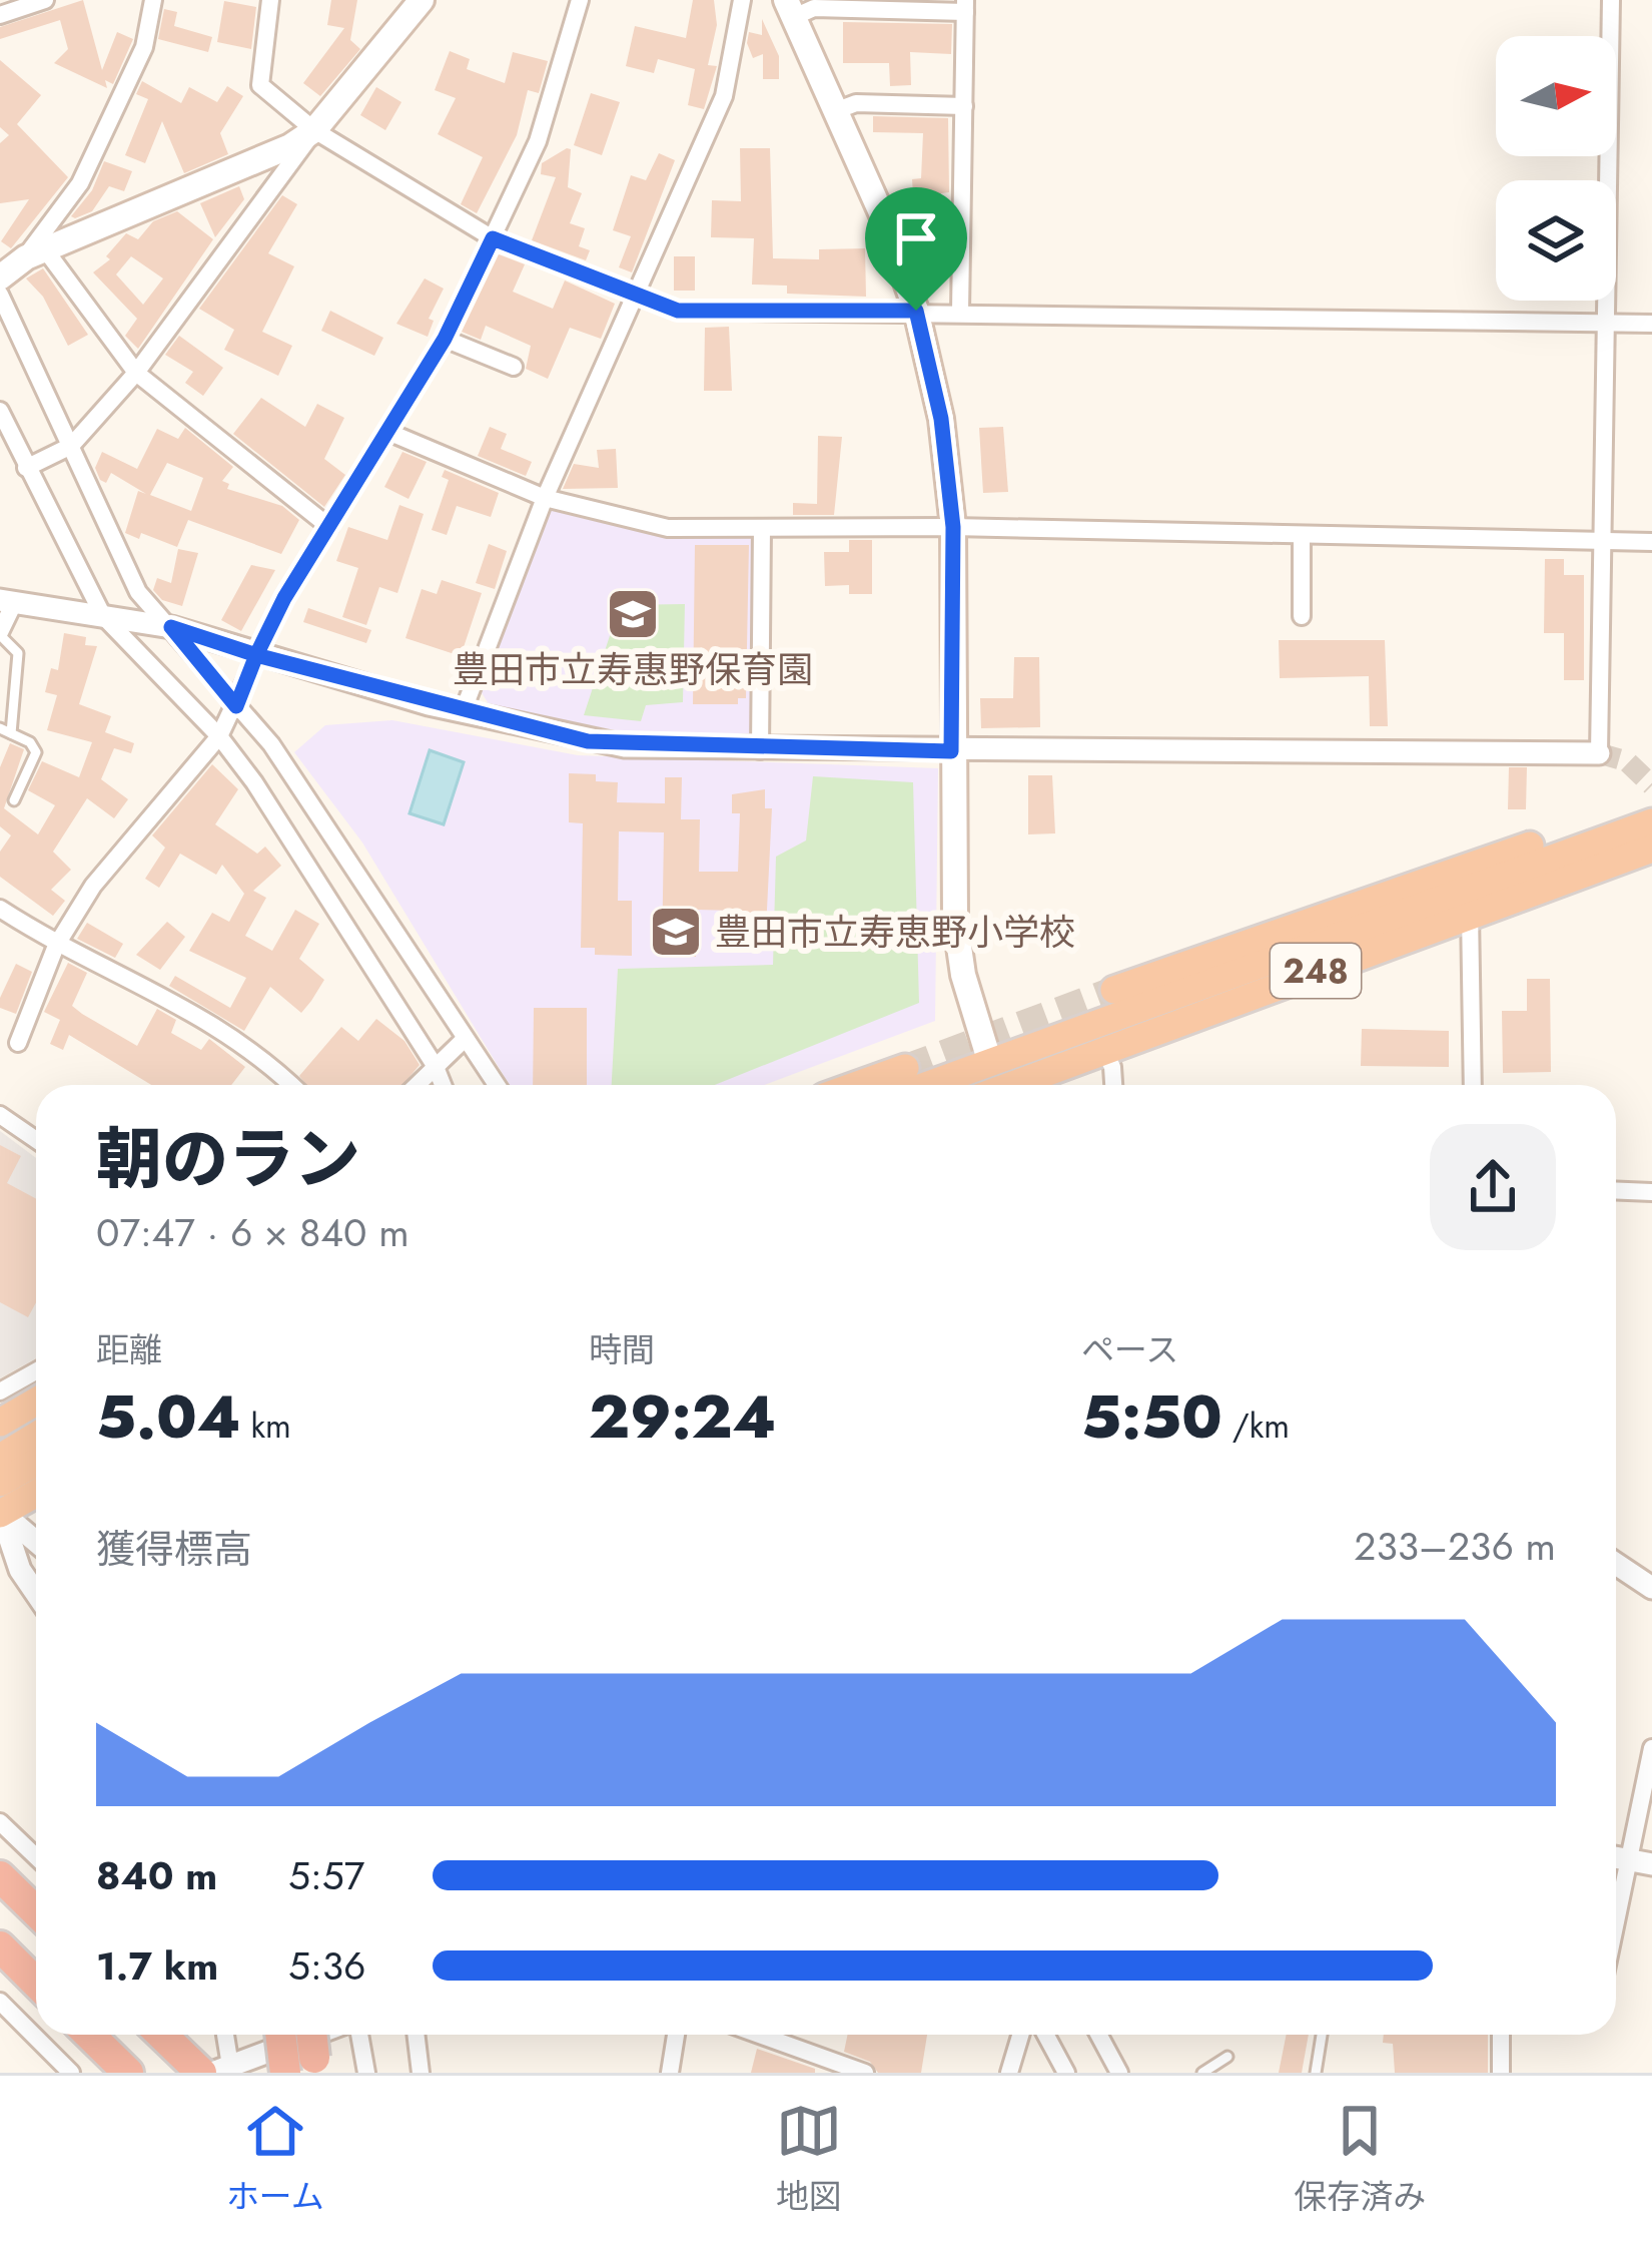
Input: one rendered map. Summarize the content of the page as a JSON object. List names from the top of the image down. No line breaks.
{"streets":{"highway":["248"]},"places":{"school or university":["豊田市立寿惠野保育園","豊田市立寿恵野小学校"]},"north":"right","page":{"heading":["朝のラン","07:47 · 6 × 840 m"],"stats":[["距離","5.04 km"],["時間","29:24"],["ペース","5:50 /km"]],"chart":["獲得標高","233–236 m"],"list":[{"name":"840 m","note":"5:57"},{"name":"1.7 km","note":"5:36"}],"tabs":["ホーム","地図","保存済み"]}}
